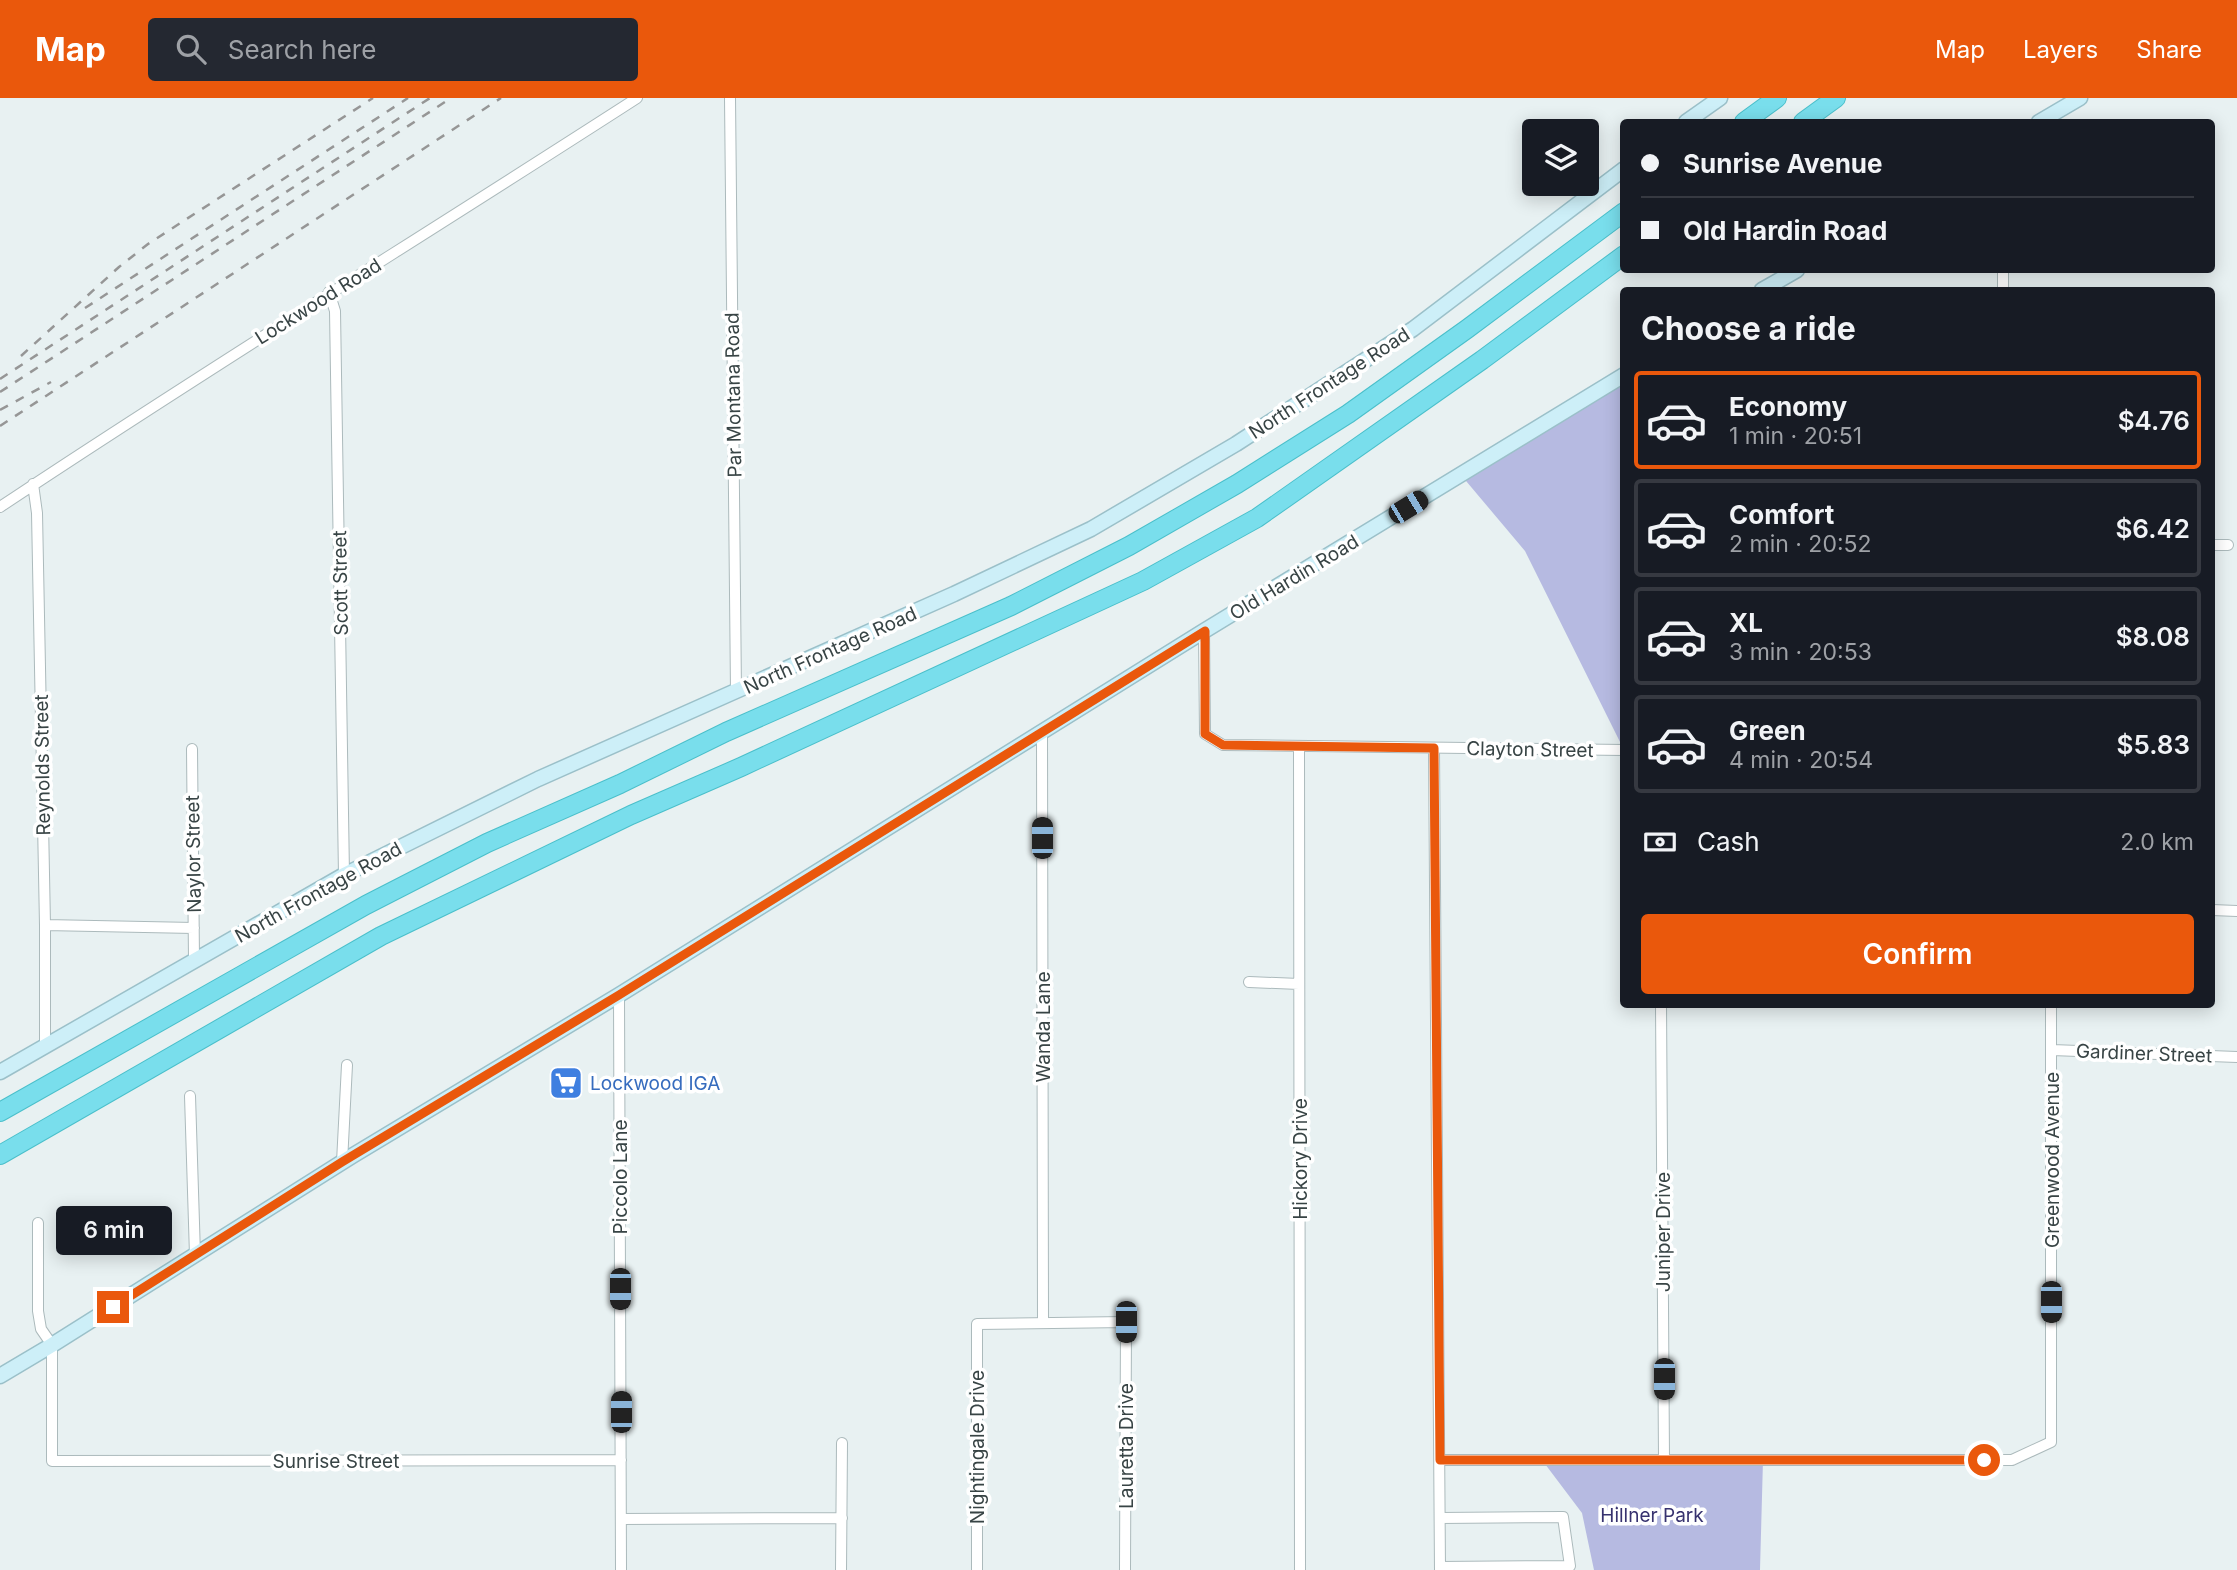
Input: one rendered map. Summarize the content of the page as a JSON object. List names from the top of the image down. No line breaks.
{"streets":{"main road":["North Frontage Road","Old Hardin Road"],"street":["Lockwood Road","Par Montana Road","Scott Street","Clayton Street","Reynolds Street","Naylor Street","Wanda Lane","Gardiner Street","Hickory Drive","Greenwood Avenue","Piccolo Lane","Juniper Drive","Lauretta Drive","Nightingale Drive","Sunrise Street"]},"crossings":[["Lockwood Road","Scott Street"],["Lockwood Road","Reynolds Street"],["North Frontage Road","Par Montana Road"],["North Frontage Road","Scott Street"],["North Frontage Road","Reynolds Street"],["North Frontage Road","Naylor Street"],["Old Hardin Road","Clayton Street"],["Old Hardin Road","Wanda Lane"],["Old Hardin Road","Piccolo Lane"],["Old Hardin Road","Sunrise Street"],["Clayton Street","Hickory Drive"],["Wanda Lane","Lauretta Drive"],["Wanda Lane","Nightingale Drive"],["Gardiner Street","Greenwood Avenue"],["Greenwood Avenue","Juniper Drive"],["Piccolo Lane","Sunrise Street"],["Lauretta Drive","Nightingale Drive"]],"parks":["Hillner Park"],"places":{"supermarket":["Lockwood IGA"]},"page":{"header":"Map","search":"Search here","nav":["Map","Layers","Share"],"banner":["Sunrise Avenue","Old Hardin Road"],"heading":"Choose a ride","list":[{"name":"Economy","note":"1 min · 20:51","value":"$4.76"},{"name":"Comfort","note":"2 min · 20:52","value":"$6.42"},{"name":"XL","note":"3 min · 20:53","value":"$8.08"},{"name":"Green","note":"4 min · 20:54","value":"$5.83"}],"pay":["Cash","2.0 km"],"buttons":"Confirm","bubble":"6 min"}}
